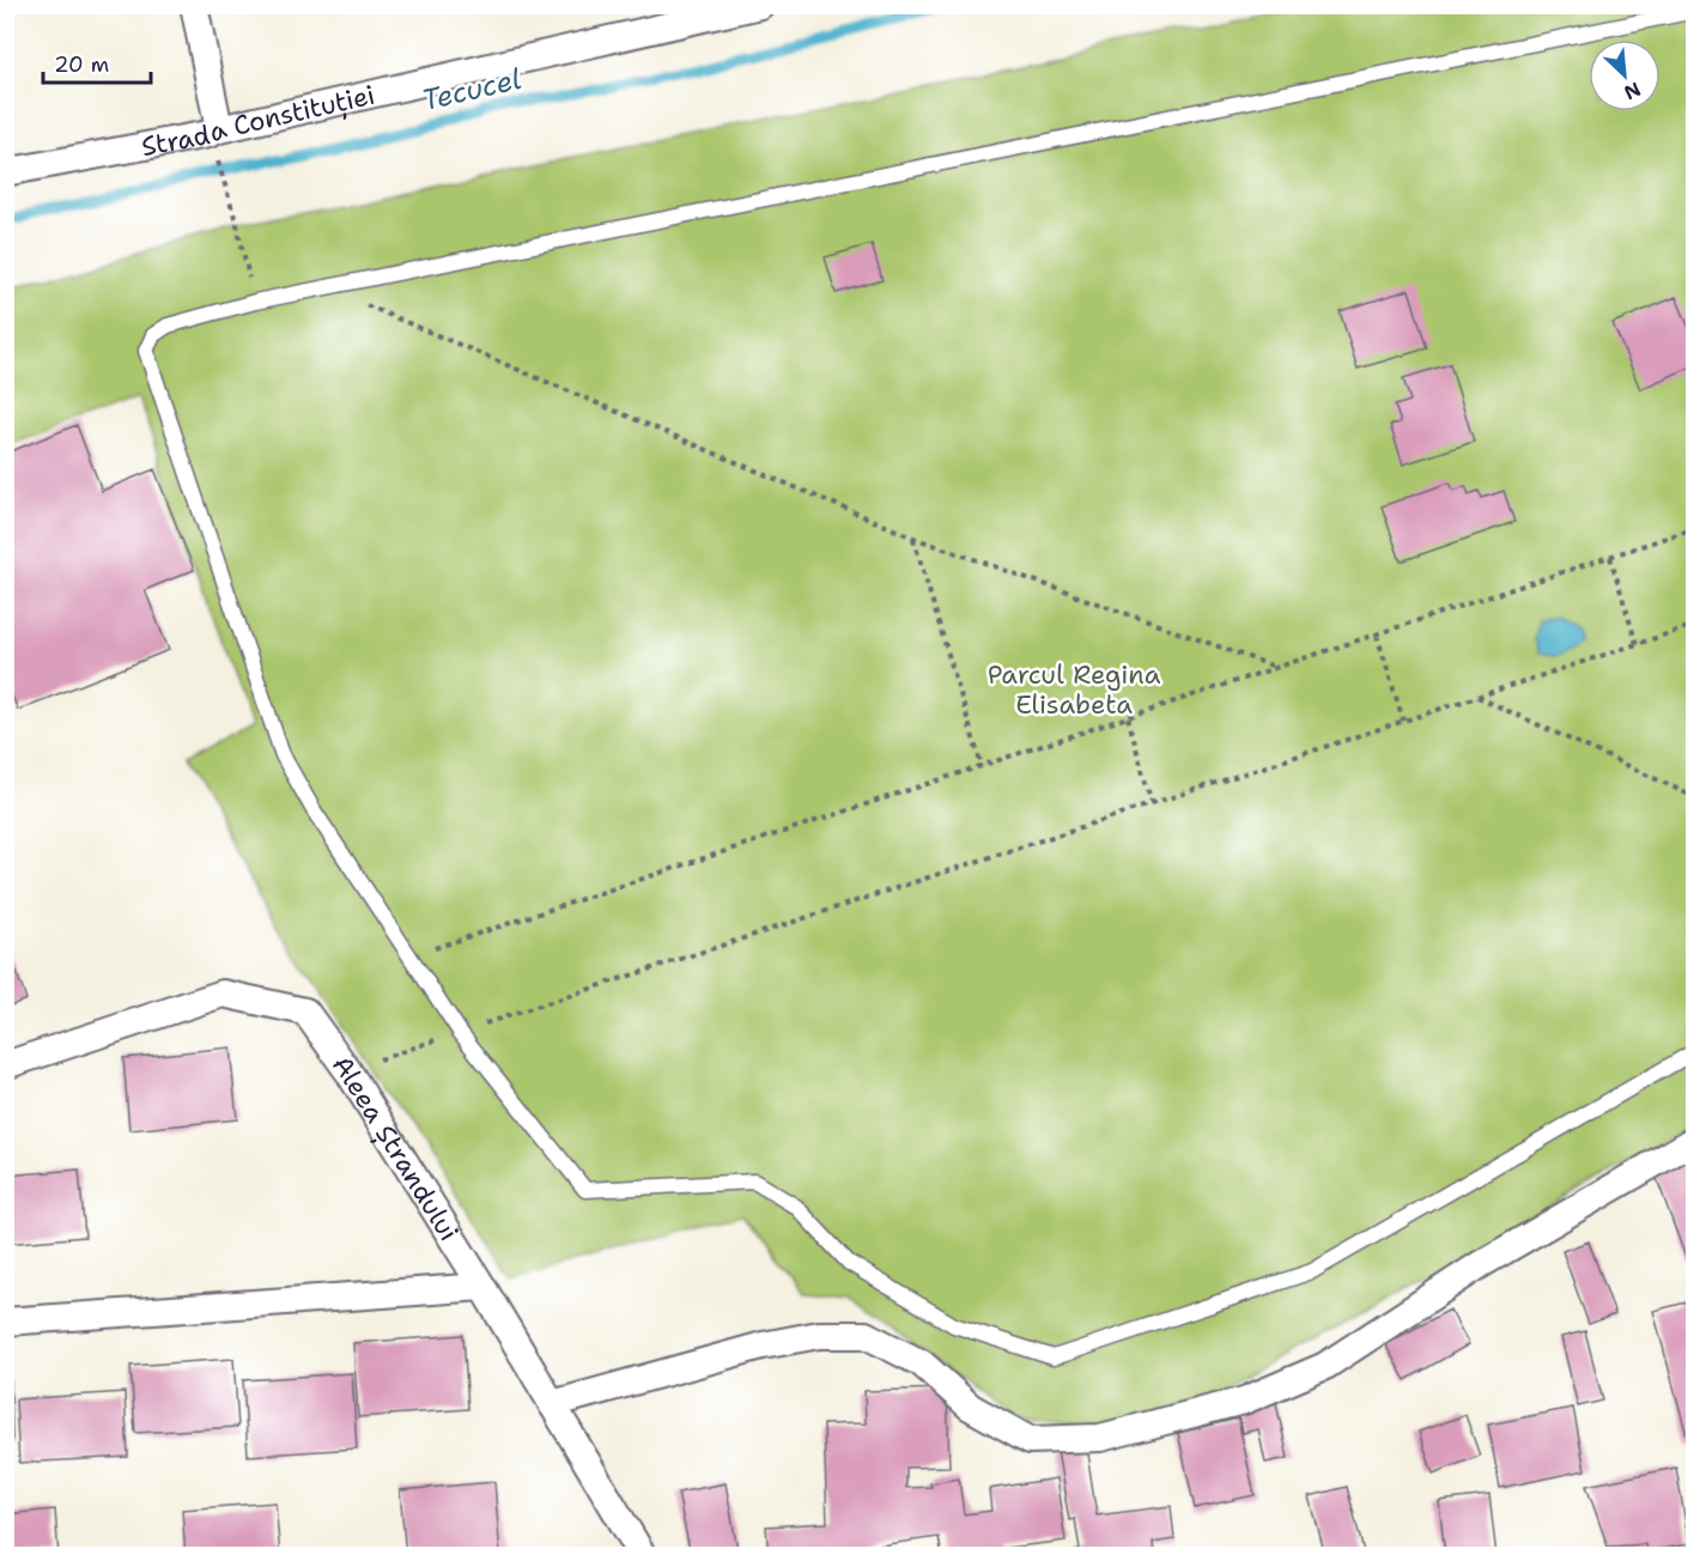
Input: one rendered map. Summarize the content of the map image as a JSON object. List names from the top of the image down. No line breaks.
{"streets":{"street":["Strada Constituției","Aleea Ștrandului"]},"water":["Tecucel"],"parks":["Parcul Regina Elisabeta"],"scale_bar":"20 m","north":"bottom right"}
